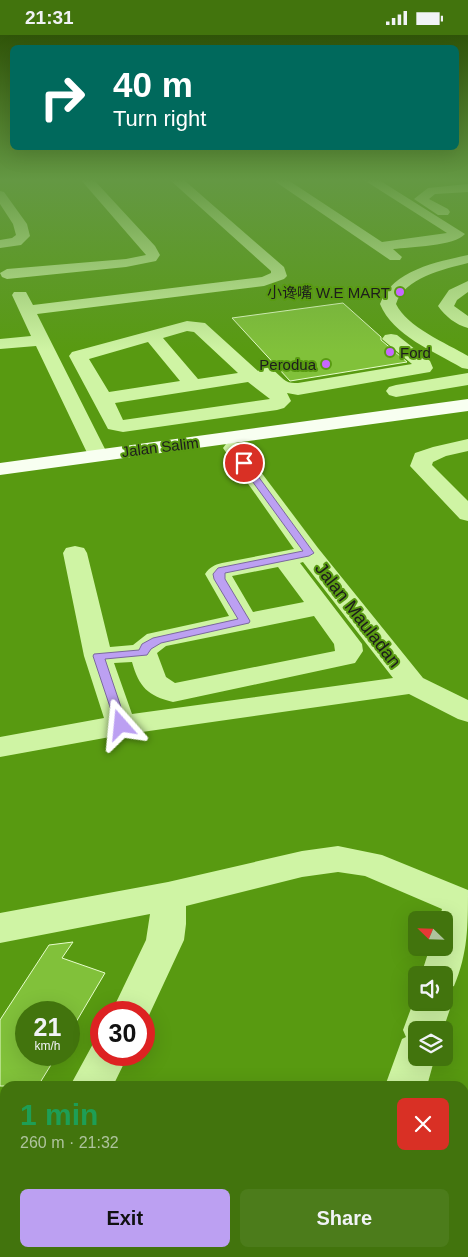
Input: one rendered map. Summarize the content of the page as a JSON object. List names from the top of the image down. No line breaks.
{"streets":{"main road":["Jalan Salim"],"street":["Jalan Mauladan"]},"crossings":[["Jalan Salim","Jalan Mauladan"]],"places":["小谗嘴 W.E MART","Ford","Perodua"],"north":"top left","page":{"status":"21:31","turn":["40 m","Turn right"],"speed":"21 km/h","limit":"30","heading":["1 min","260 m · 21:32"],"buttons":["Exit","Share"]}}
